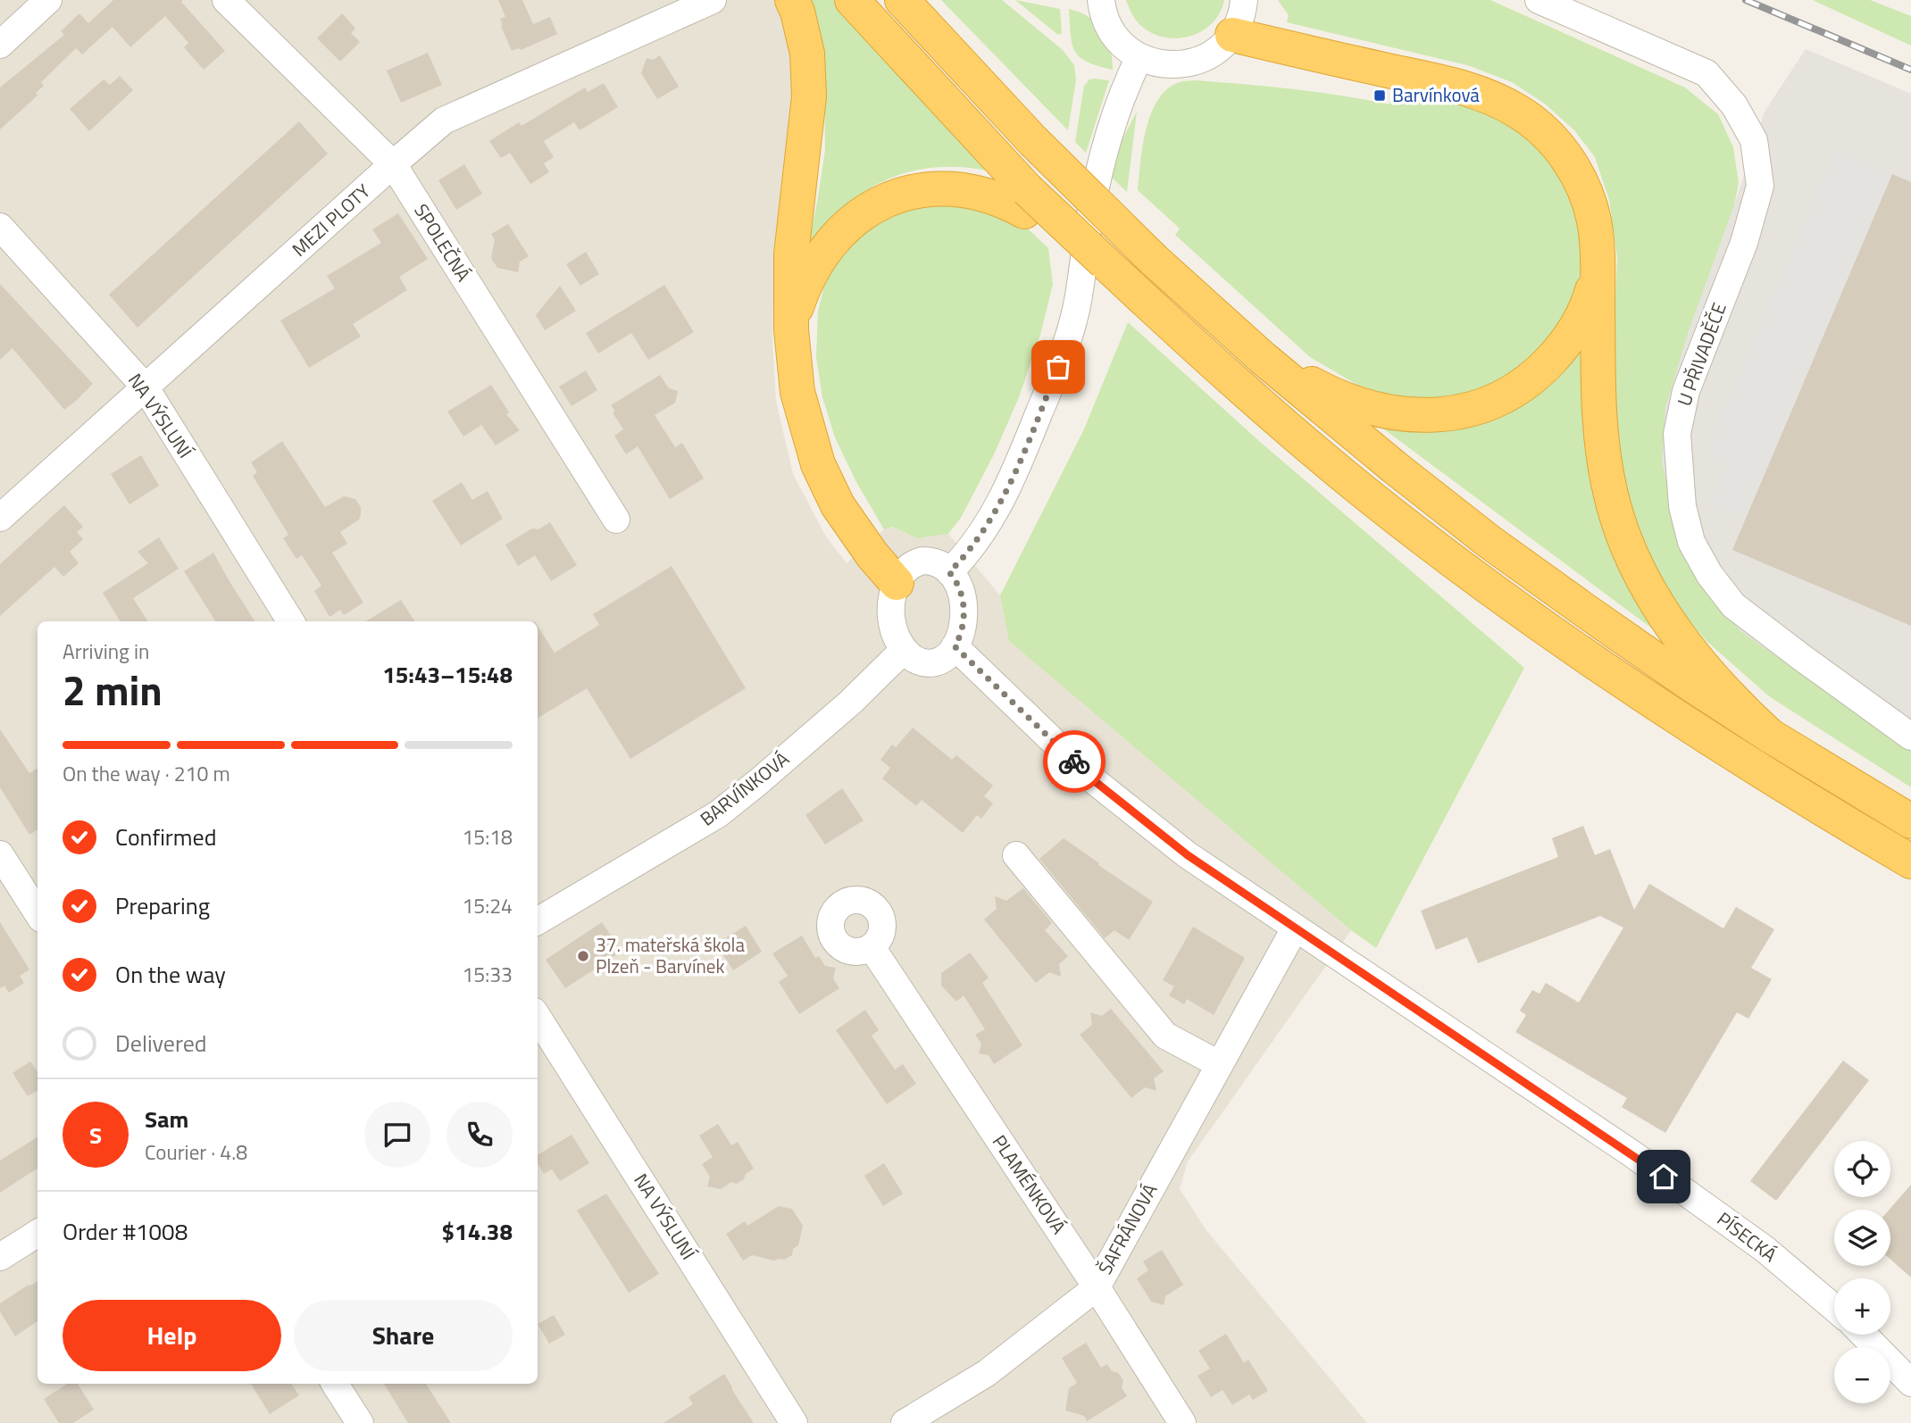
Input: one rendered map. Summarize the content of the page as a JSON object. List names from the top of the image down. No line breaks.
{"streets":{"street":["MEZI PLOTY","SPOLEČNÁ","U PŘIVADĚČE","NA VÝSLUNÍ","BARVÍNKOVÁ","PLAMÉNKOVÁ","ŠAFRÁNOVÁ","PÍSECKÁ"]},"crossings":[["MEZI PLOTY","SPOLEČNÁ"],["MEZI PLOTY","NA VÝSLUNÍ"],["BARVÍNKOVÁ","PÍSECKÁ"],["PLAMÉNKOVÁ","ŠAFRÁNOVÁ"],["ŠAFRÁNOVÁ","PÍSECKÁ"]],"places":{"transit":["Barvínková"],"other":["37. mateřská škola Plzeň - Barvínek"]},"page":{"heading":["2 min","Arriving in","15:43–15:48"],"panel":["Sam","Courier · 4.8","Order #1008","$14.38"],"bar":"On the way · 210 m","list":[["Confirmed","15:18"],["Preparing","15:24"],["On the way","15:33"],"Delivered"],"round":"S","map_buttons":["+","−"],"buttons":["Help","Share"]}}
